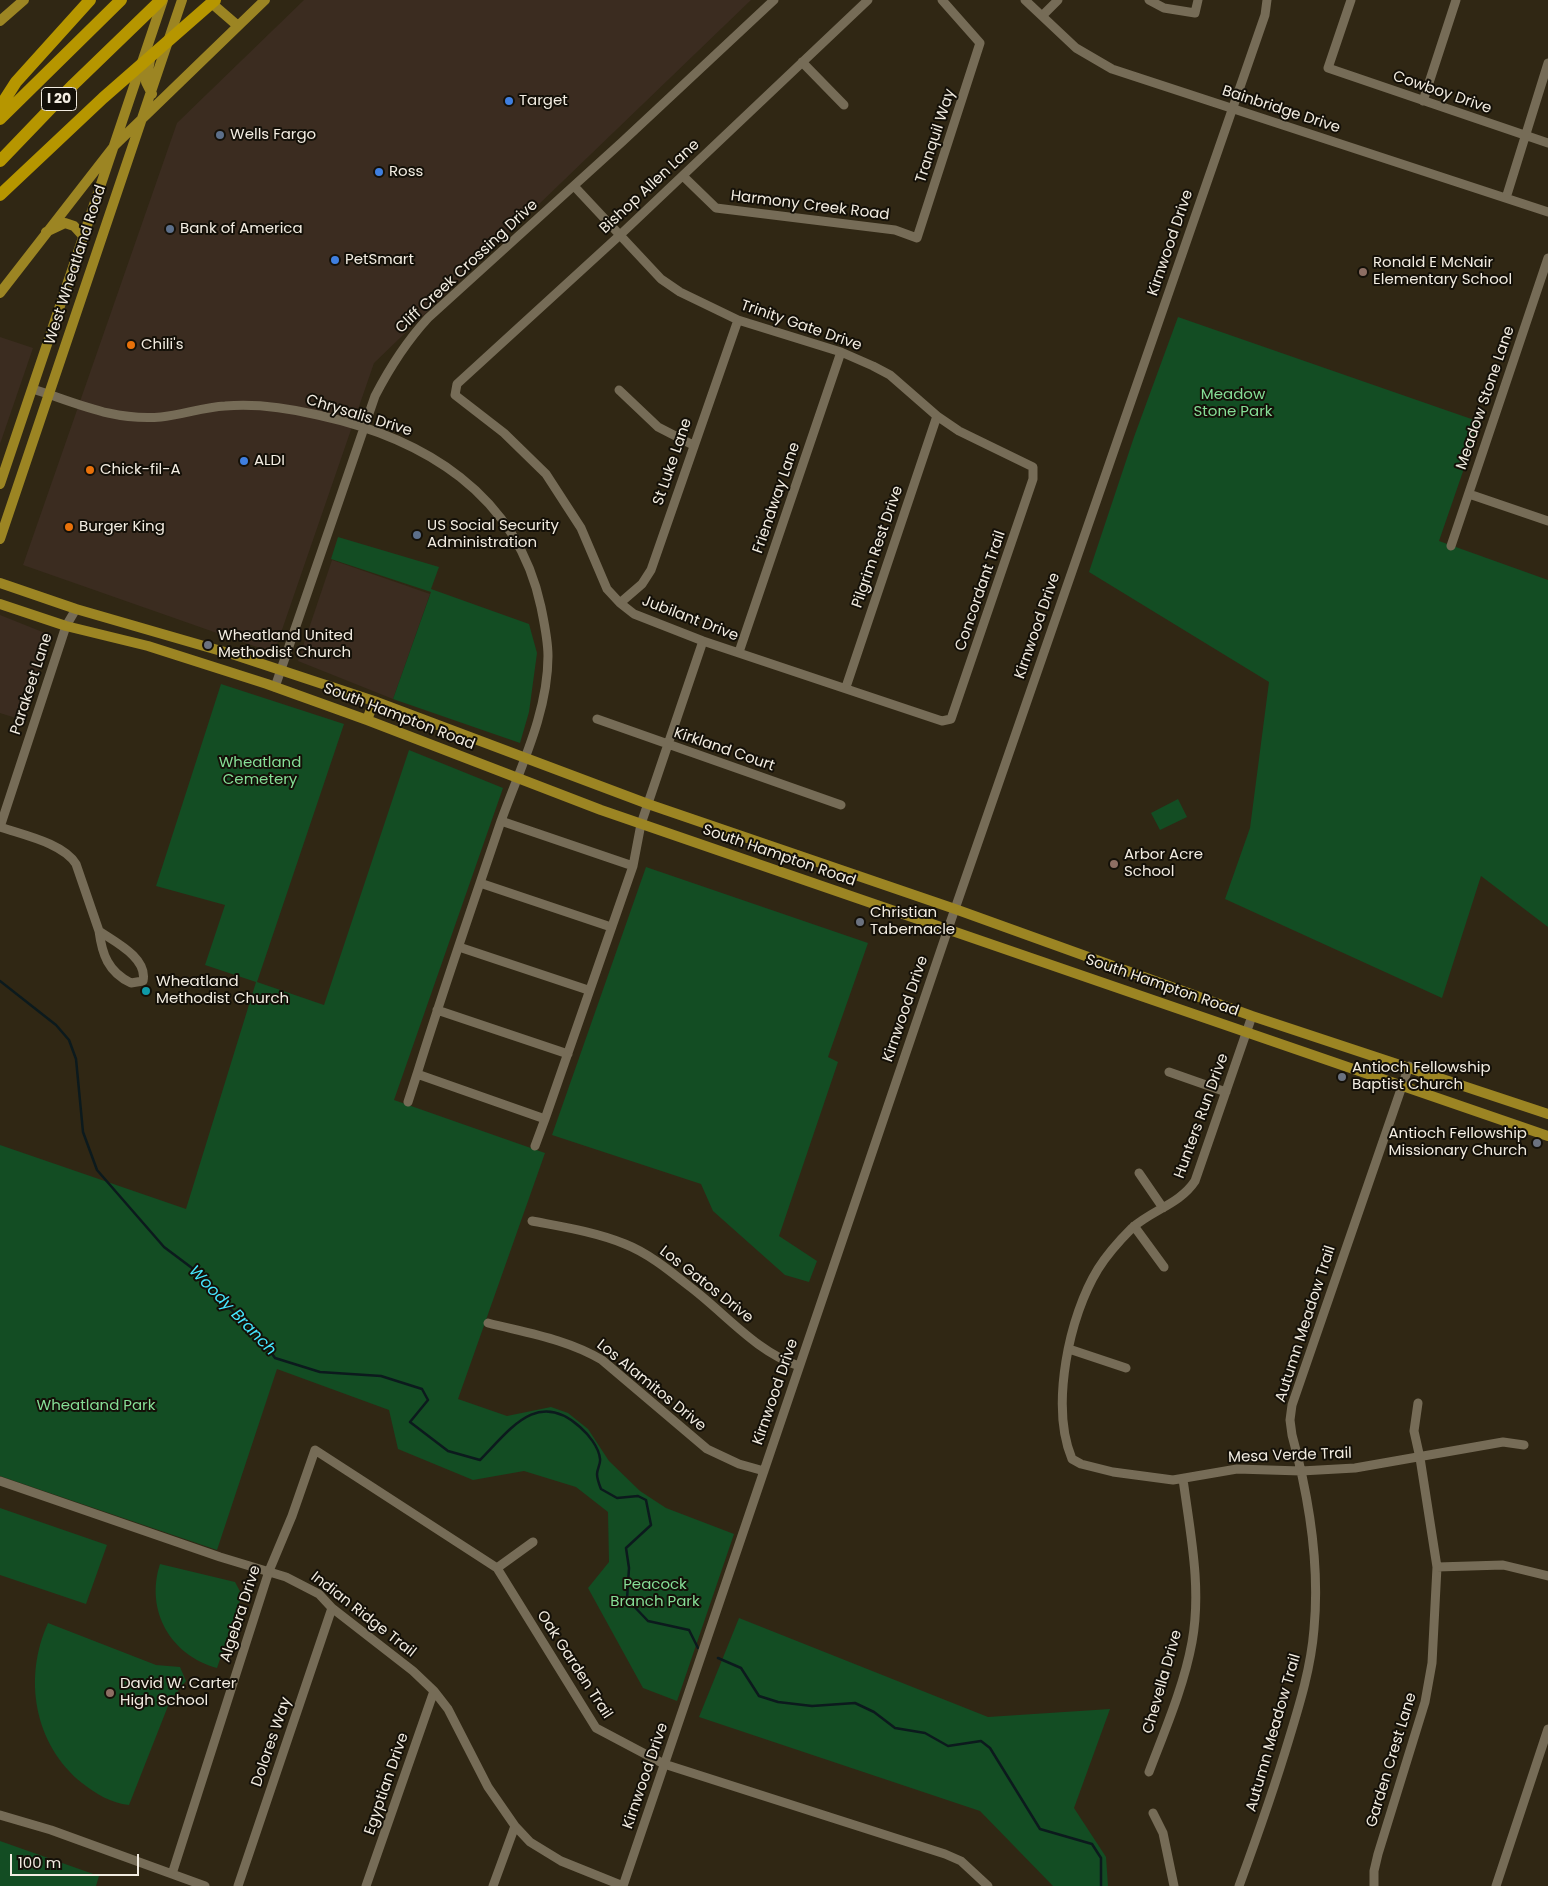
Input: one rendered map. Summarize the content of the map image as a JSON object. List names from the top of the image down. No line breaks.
{"streets":{"highway":["I 20"],"main road":["West Wheatland Road","South Hampton Road"],"street":["Cowboy Drive","Bainbridge Drive","Tranquil Way","Bishop Allen Lane","Harmony Creek Road","Kirnwood Drive","Cliff Creek Crossing Drive","Trinity Gate Drive","Meadow Stone Lane","Chrysalis Drive","St Luke Lane","Friendway Lane","Pilgrim Rest Drive","Concordant Trail","Jubilant Drive","Parakeet Lane","Kirkland Court","Hunters Run Drive","Los Gatos Drive","Autumn Meadow Trail","Los Alamitos Drive","Mesa Verde Trail","Algebra Drive","Indian Ridge Trail","Oak Garden Trail","Chevella Drive","Dolores Way","Garden Crest Lane","Egyptian Drive"]},"crossings":[["I 20","West Wheatland Road"],["Bainbridge Drive","Kirnwood Drive"],["Tranquil Way","Harmony Creek Road"],["Bishop Allen Lane","Harmony Creek Road"],["Bishop Allen Lane","Trinity Gate Drive"],["Bishop Allen Lane","Jubilant Drive"],["Kirnwood Drive","South Hampton Road"],["Kirnwood Drive","Los Gatos Drive"],["Kirnwood Drive","Los Alamitos Drive"],["Kirnwood Drive","Indian Ridge Trail"],["Kirnwood Drive","Oak Garden Trail"],["West Wheatland Road","Chrysalis Drive"],["Cliff Creek Crossing Drive","Trinity Gate Drive"],["Cliff Creek Crossing Drive","Chrysalis Drive"],["Cliff Creek Crossing Drive","South Hampton Road"],["Trinity Gate Drive","St Luke Lane"],["Trinity Gate Drive","Friendway Lane"],["Trinity Gate Drive","Pilgrim Rest Drive"],["Trinity Gate Drive","Concordant Trail"],["Chrysalis Drive","South Hampton Road"],["St Luke Lane","Jubilant Drive"],["Friendway Lane","Jubilant Drive"],["Pilgrim Rest Drive","Jubilant Drive"],["Concordant Trail","Jubilant Drive"],["Parakeet Lane","South Hampton Road"],["South Hampton Road","Hunters Run Drive"],["South Hampton Road","Autumn Meadow Trail"],["Hunters Run Drive","Mesa Verde Trail"],["Autumn Meadow Trail","Mesa Verde Trail"],["Mesa Verde Trail","Chevella Drive"],["Mesa Verde Trail","Garden Crest Lane"],["Algebra Drive","Indian Ridge Trail"],["Algebra Drive","Oak Garden Trail"],["Indian Ridge Trail","Dolores Way"],["Indian Ridge Trail","Egyptian Drive"]],"water":["Woody Branch"],"parks":["Meadow Stone Park","Wheatland Cemetery","Wheatland Park","Peacock Branch Park"],"places":["Target","Wells Fargo","Ross","Bank of America","PetSmart","Ronald E McNair Elementary School","Chili's","ALDI","Chick-fil-A","Burger King","US Social Security Administration","Wheatland United Methodist Church","Arbor Acre School","Christian Tabernacle","Wheatland Methodist Church","Antioch Fellowship Baptist Church","Antioch Fellowship Missionary Church","David W. Carter High School"],"scale_bar":"100 m"}
